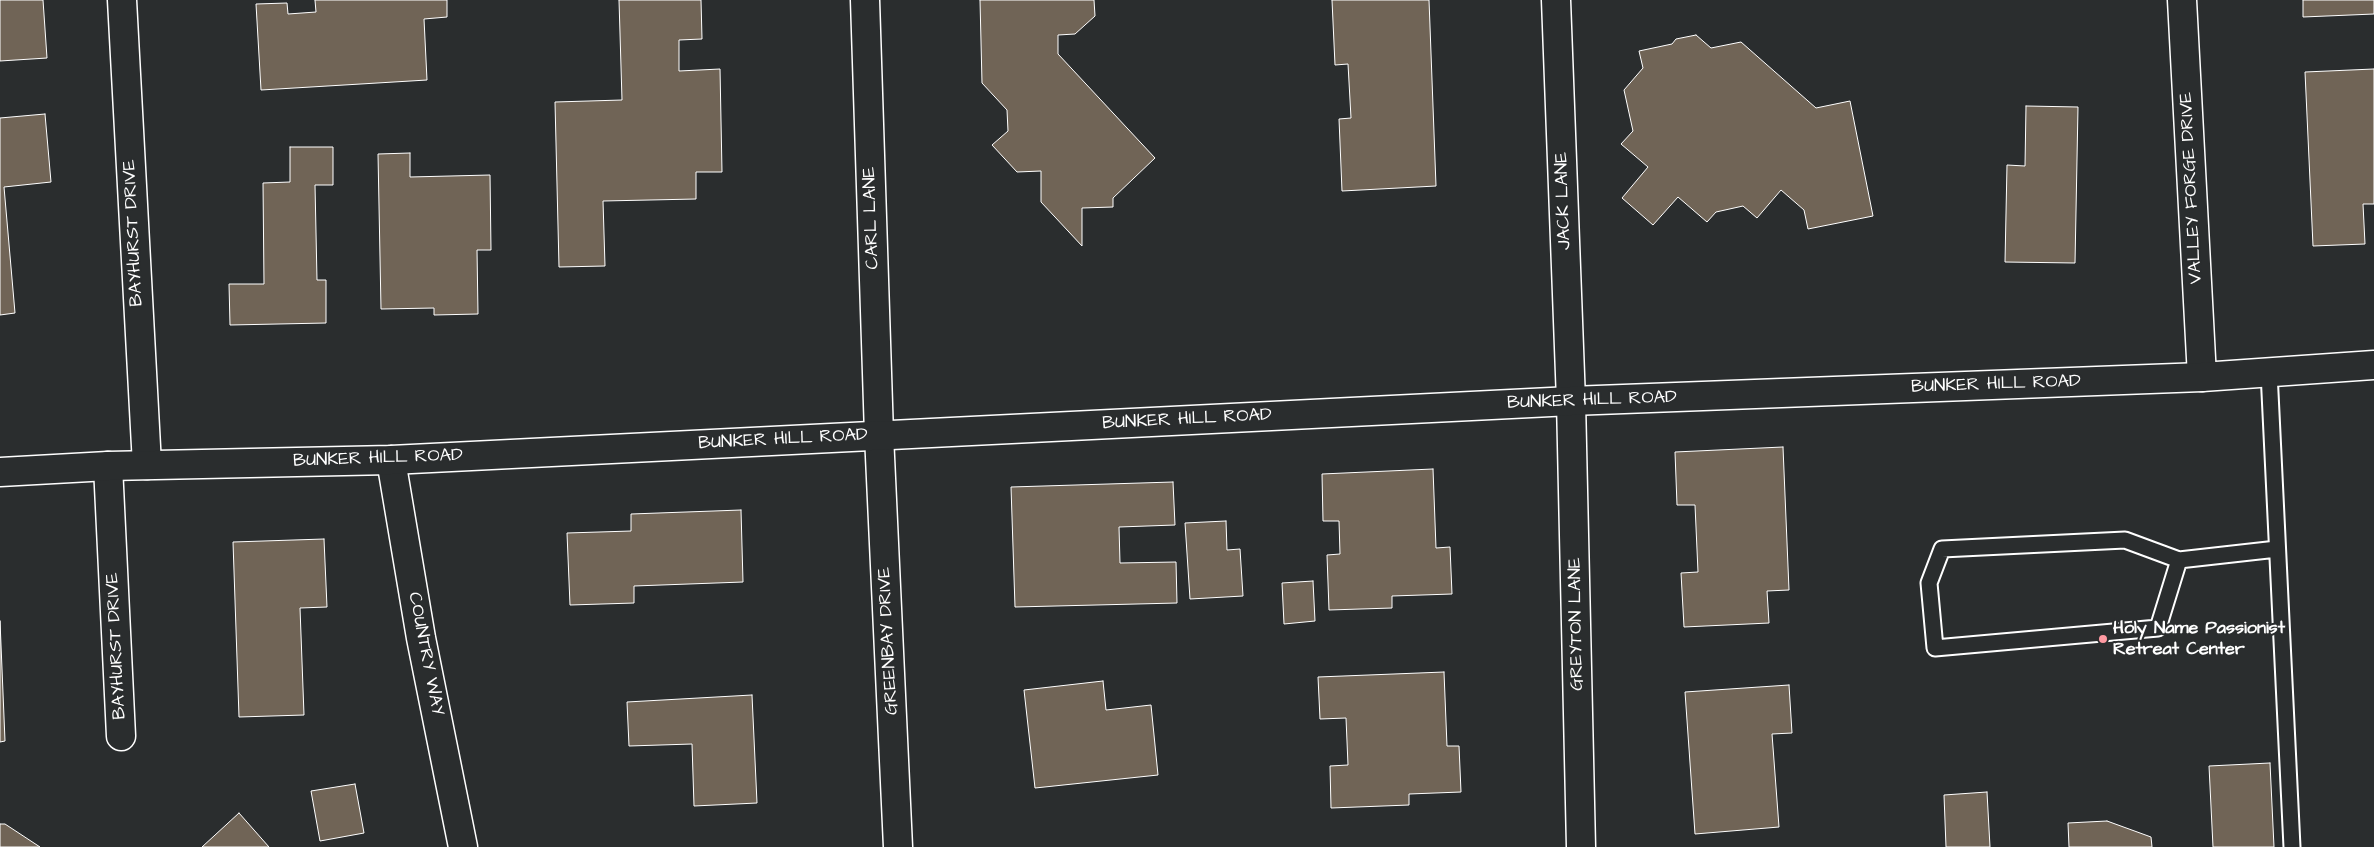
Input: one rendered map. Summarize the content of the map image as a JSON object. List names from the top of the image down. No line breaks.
{"streets":{"street":["VALLEY FORGE DRIVE","JACK LANE","CARL LANE","BAYHURST DRIVE","BUNKER HILL ROAD","GREYTON LANE","GREENBAY DRIVE","COUNTRY WAY"]},"crossings":[["VALLEY FORGE DRIVE","BUNKER HILL ROAD"],["JACK LANE","BUNKER HILL ROAD"],["JACK LANE","GREYTON LANE"],["CARL LANE","BUNKER HILL ROAD"],["CARL LANE","GREENBAY DRIVE"],["BAYHURST DRIVE","BUNKER HILL ROAD"],["BUNKER HILL ROAD","GREYTON LANE"],["BUNKER HILL ROAD","GREENBAY DRIVE"],["BUNKER HILL ROAD","COUNTRY WAY"]],"places":["Holy Name Passionist Retreat Center"]}
